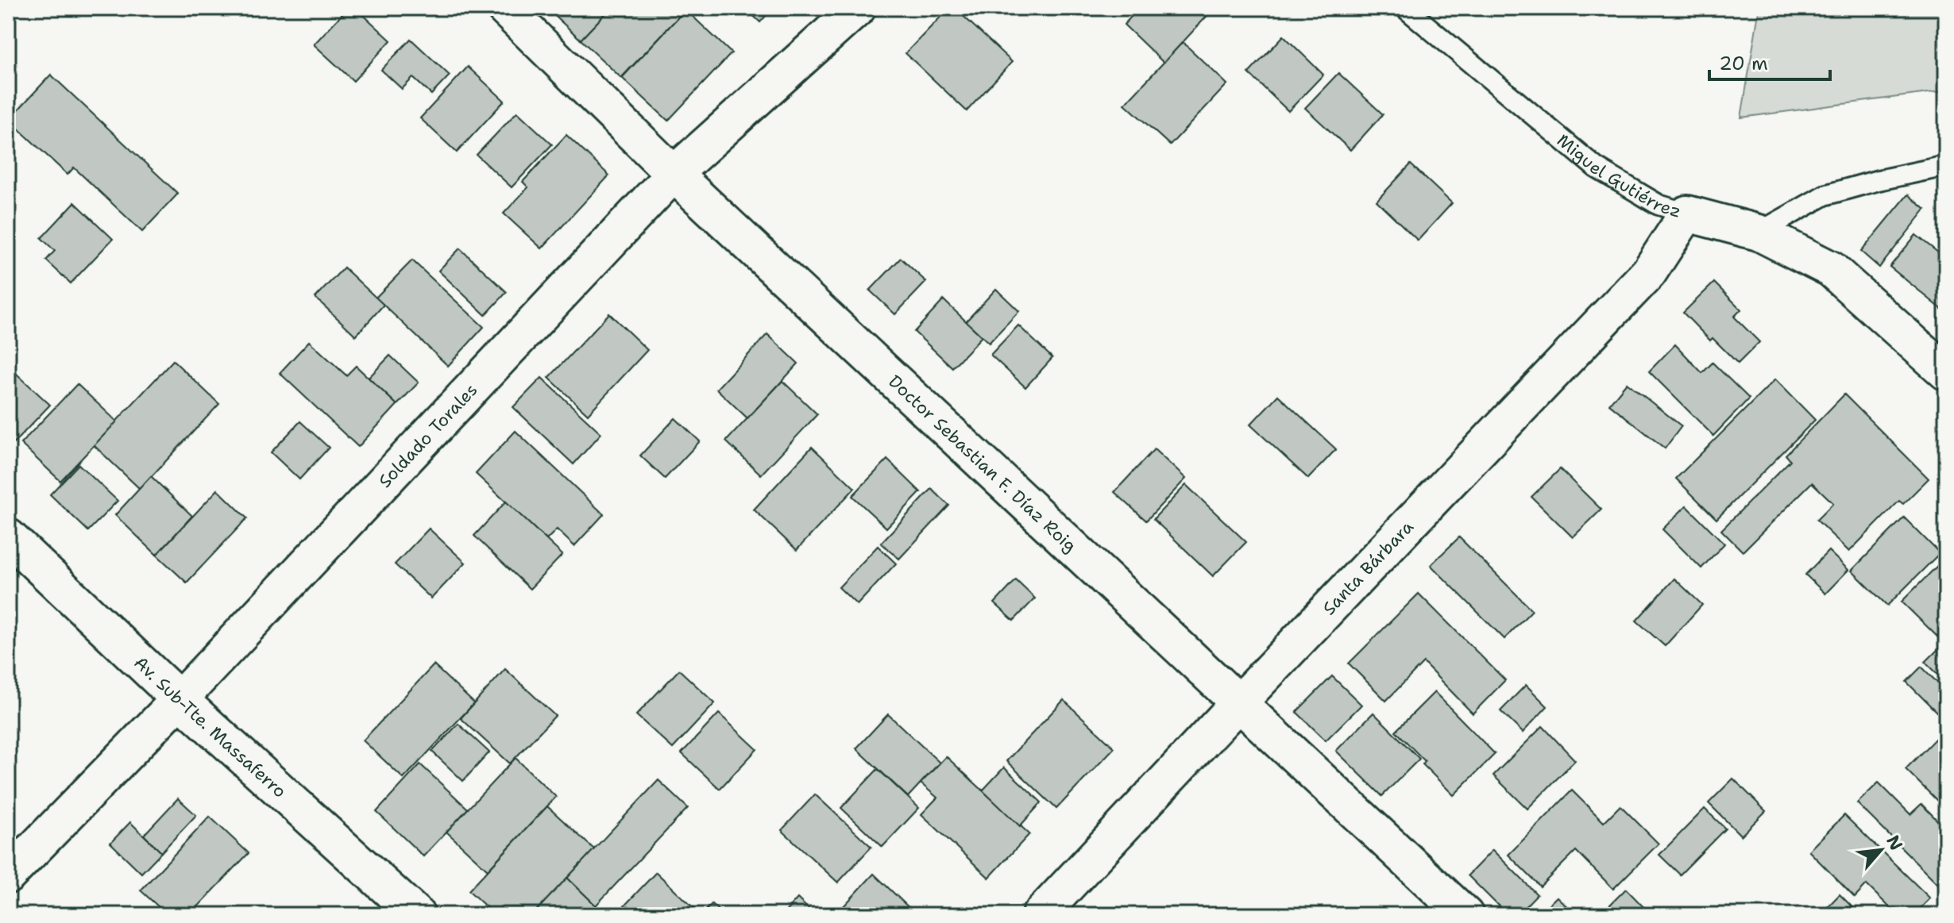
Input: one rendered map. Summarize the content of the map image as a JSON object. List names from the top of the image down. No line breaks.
{"streets":{"street":["Miguel Gutiérrez","Soldado Torales","Doctor Sebastian F. Díaz Roig","Santa Bárbara","Av. Sub-Tte. Massaferro"]},"crossings":[["Miguel Gutiérrez","Santa Bárbara"],["Soldado Torales","Doctor Sebastian F. Díaz Roig"],["Soldado Torales","Av. Sub-Tte. Massaferro"],["Doctor Sebastian F. Díaz Roig","Santa Bárbara"]],"scale_bar":"20 m","north":"top right"}
